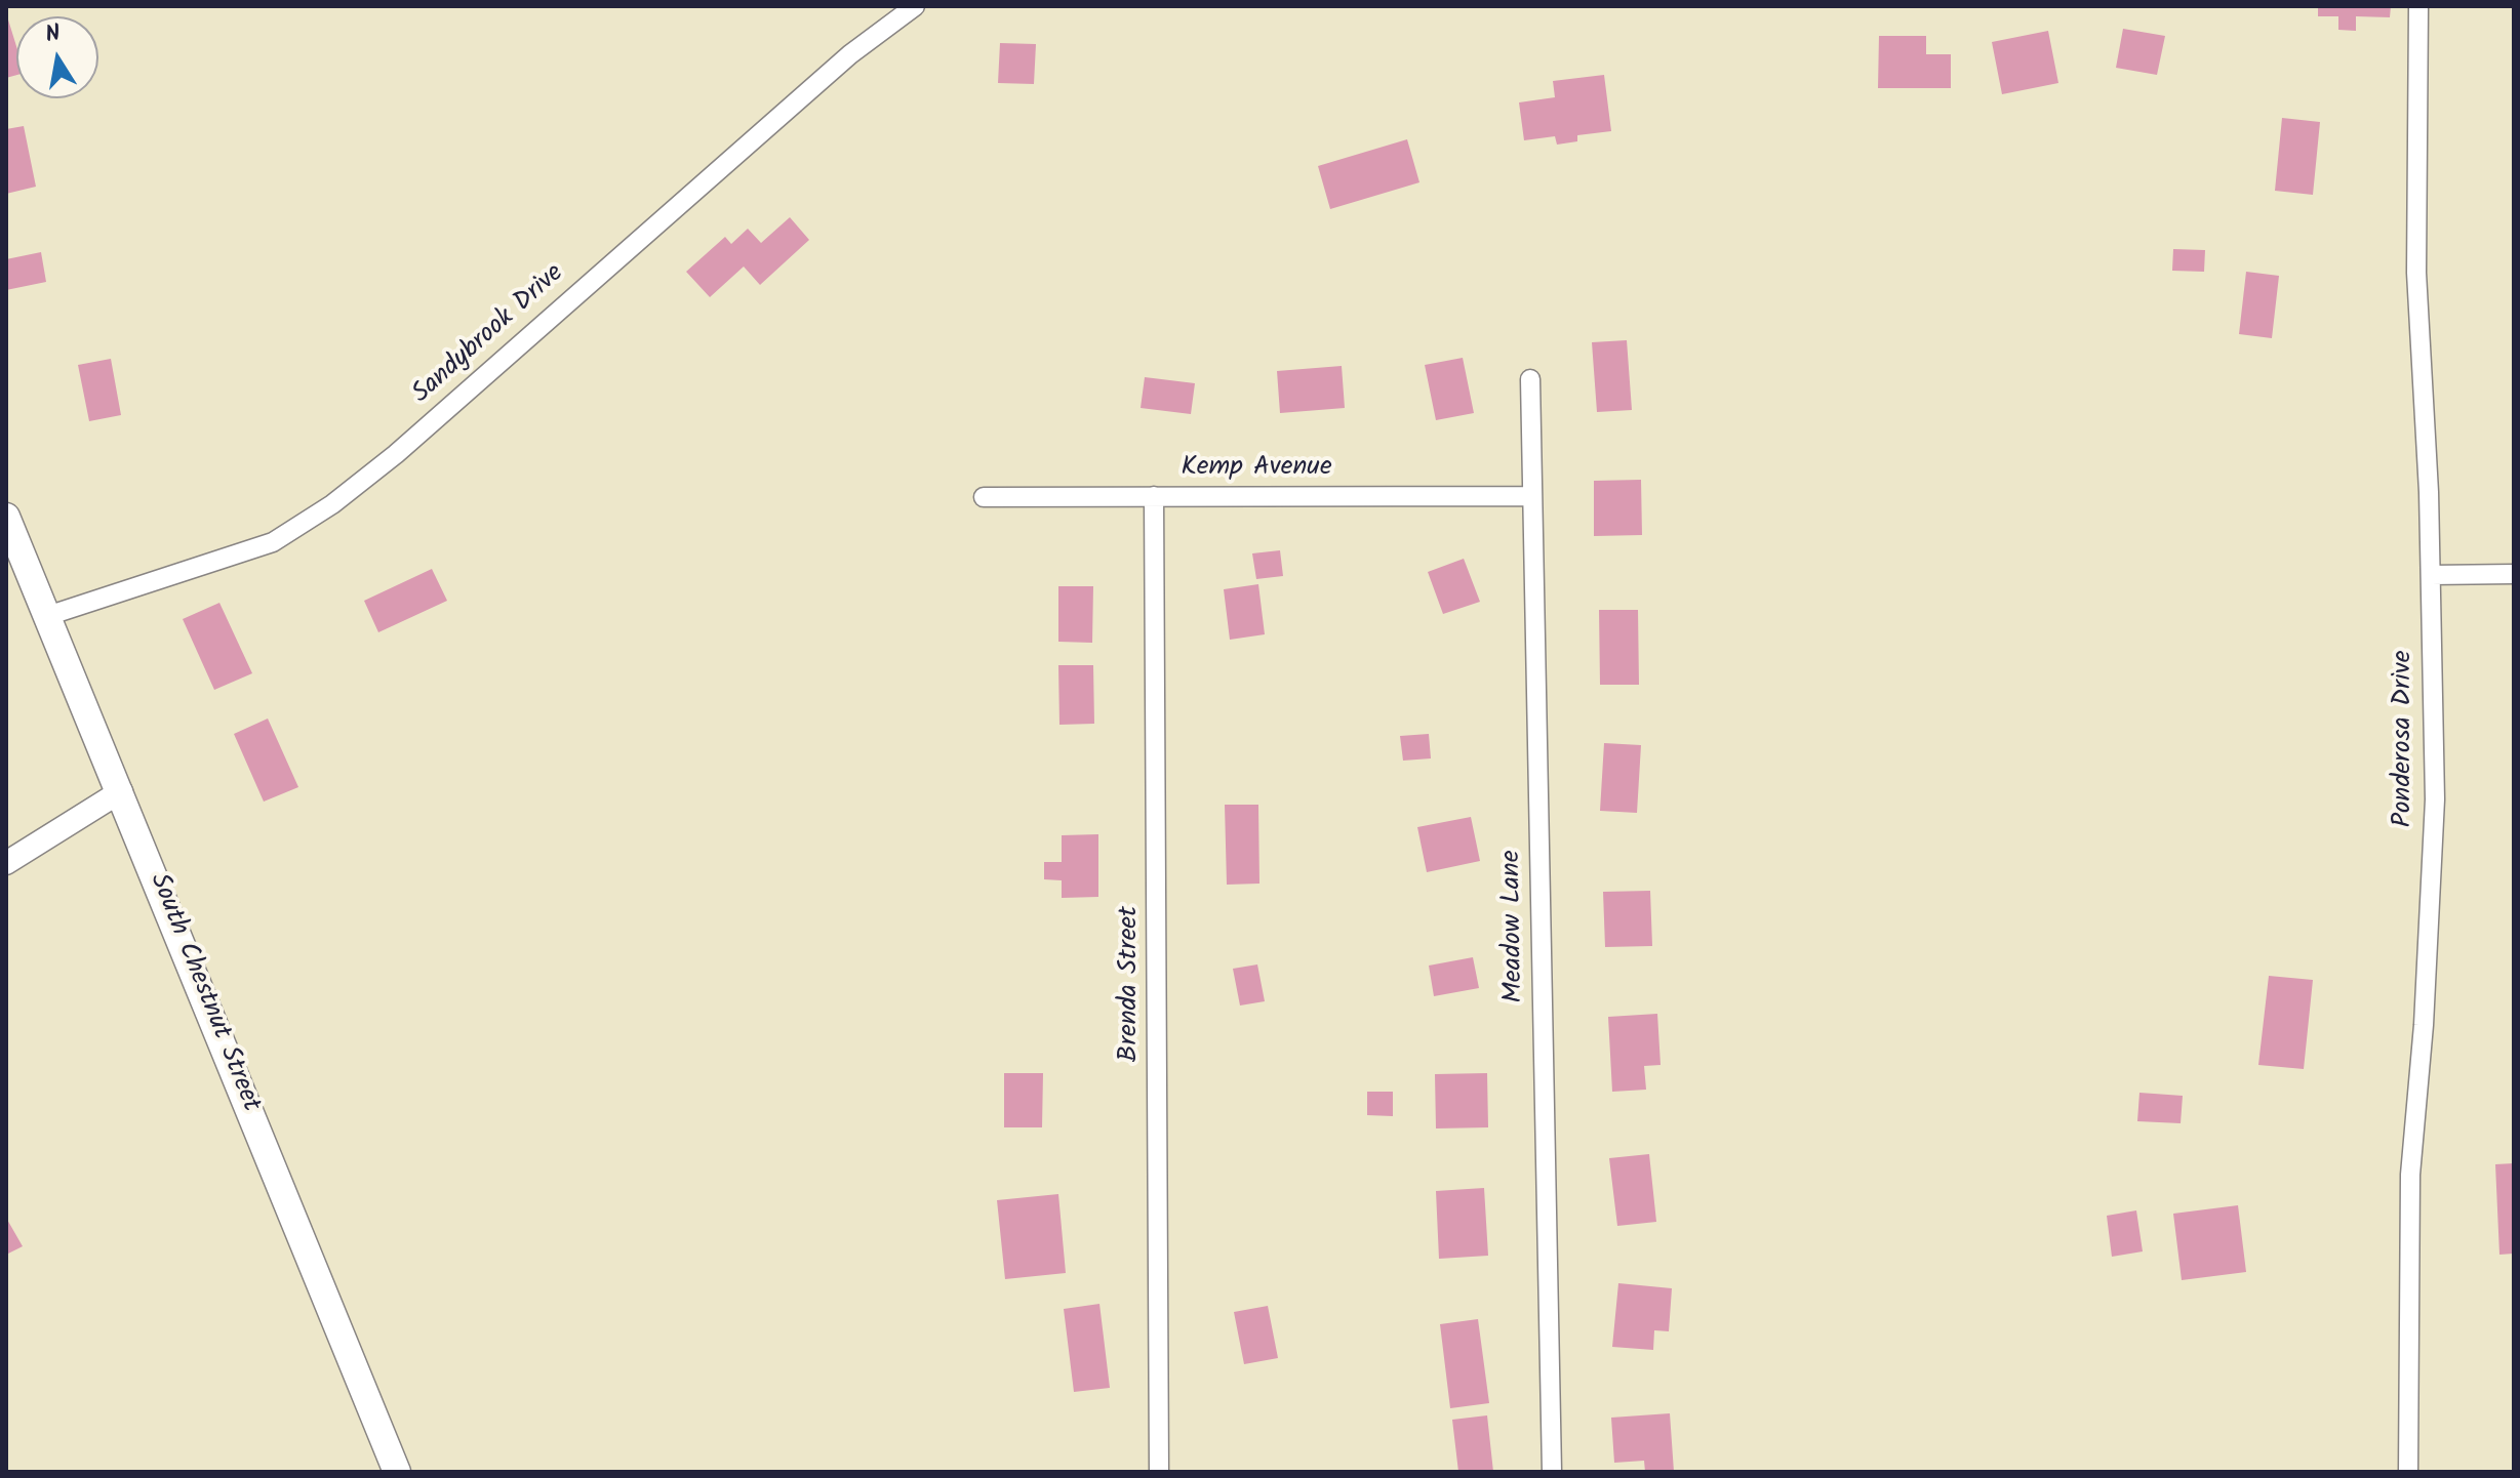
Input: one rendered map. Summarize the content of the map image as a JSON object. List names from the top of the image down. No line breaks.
{"streets":{"main road":["South Chestnut Street"],"street":["Sandybrook Drive","Kemp Avenue","Ponderosa Drive","Meadow Lane","Brenda Street"]},"crossings":[["Sandybrook Drive","South Chestnut Street"],["Kemp Avenue","Meadow Lane"],["Kemp Avenue","Brenda Street"]],"north":"top"}
